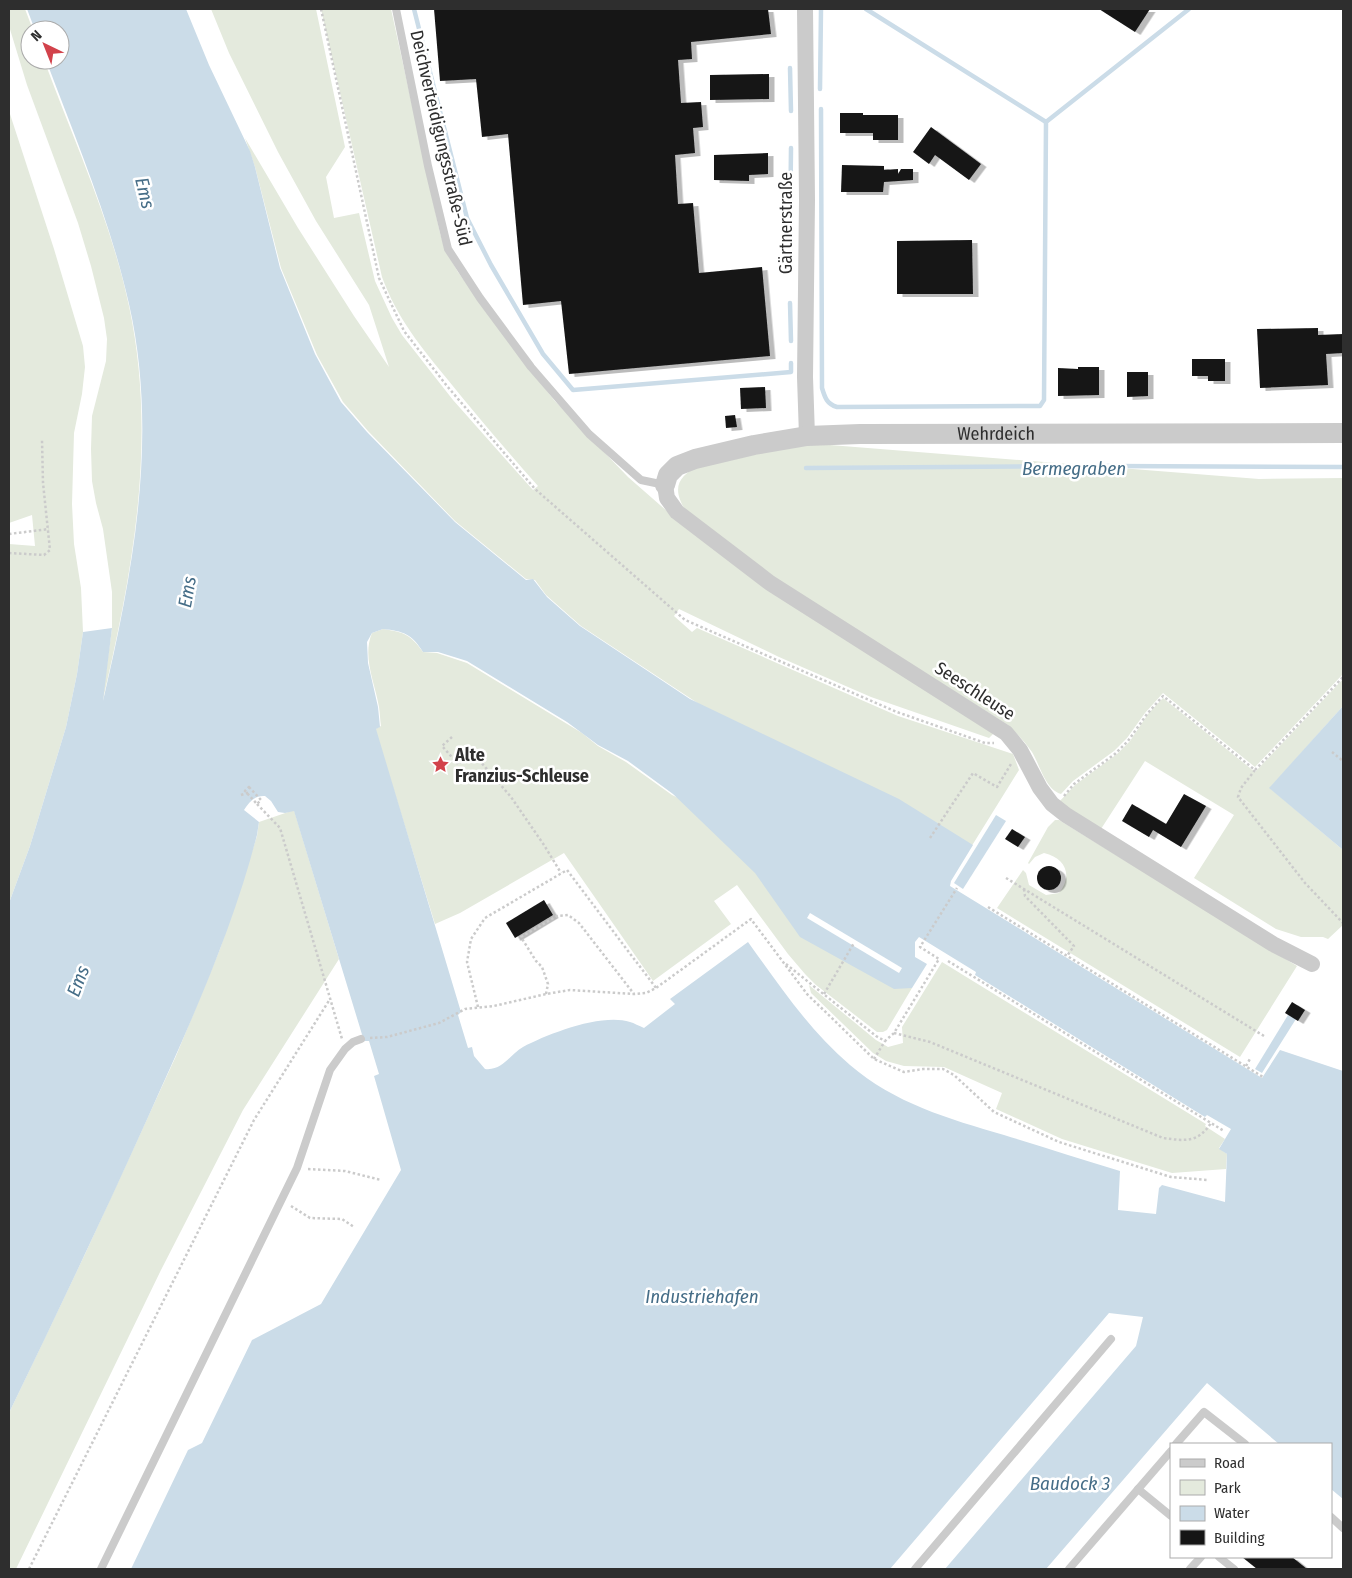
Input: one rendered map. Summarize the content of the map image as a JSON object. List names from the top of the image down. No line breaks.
{"streets":{"street":["Gärtnerstraße","Wehrdeich","Seeschleuse"],"lane":["Deichverteidigungsstraße-Süd"]},"crossings":[["Deichverteidigungsstraße-Süd","Wehrdeich"],["Deichverteidigungsstraße-Süd","Seeschleuse"],["Gärtnerstraße","Wehrdeich"],["Wehrdeich","Seeschleuse"]],"water":["Ems","Bermegraben","Industriehafen","Baudock 3"],"places":{"place":["Alte Franzius-Schleuse"]},"legend":["Road","Park","Water","Building"],"north":"top left"}
